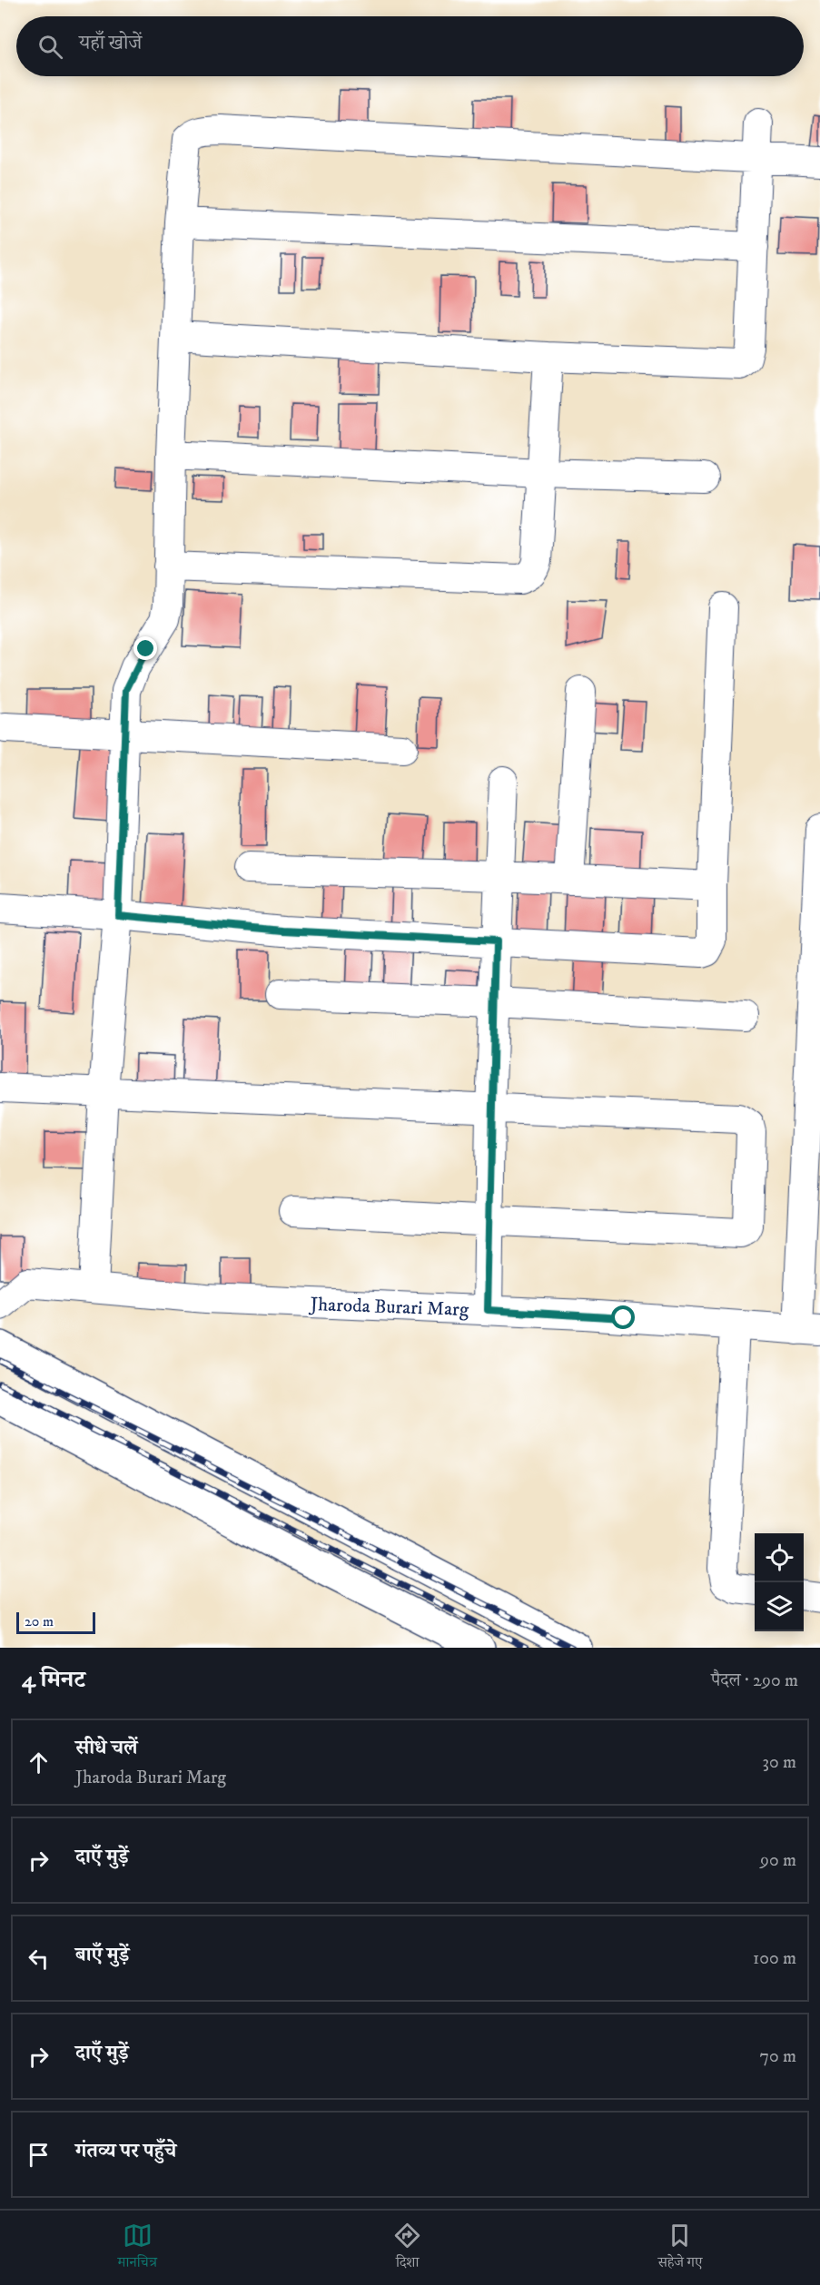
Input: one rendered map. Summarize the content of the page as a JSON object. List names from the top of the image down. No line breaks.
{"streets":{"street":["Jharoda Burari Marg"]},"scale_bar":"20 m","page":{"search":"यहाँ खोजें","scale":"20 m","heading":["4 मिनट","पैदल · 290 m"],"list":[["सीधे चलें","Jharoda Burari Marg","30 m"],["दाएँ मुड़ें","90 m"],["बाएँ मुड़ें","100 m"],["दाएँ मुड़ें","70 m"],"गंतव्य पर पहुँचे"],"nav":["मानचित्र","दिशा","सहेजे गए"]}}
